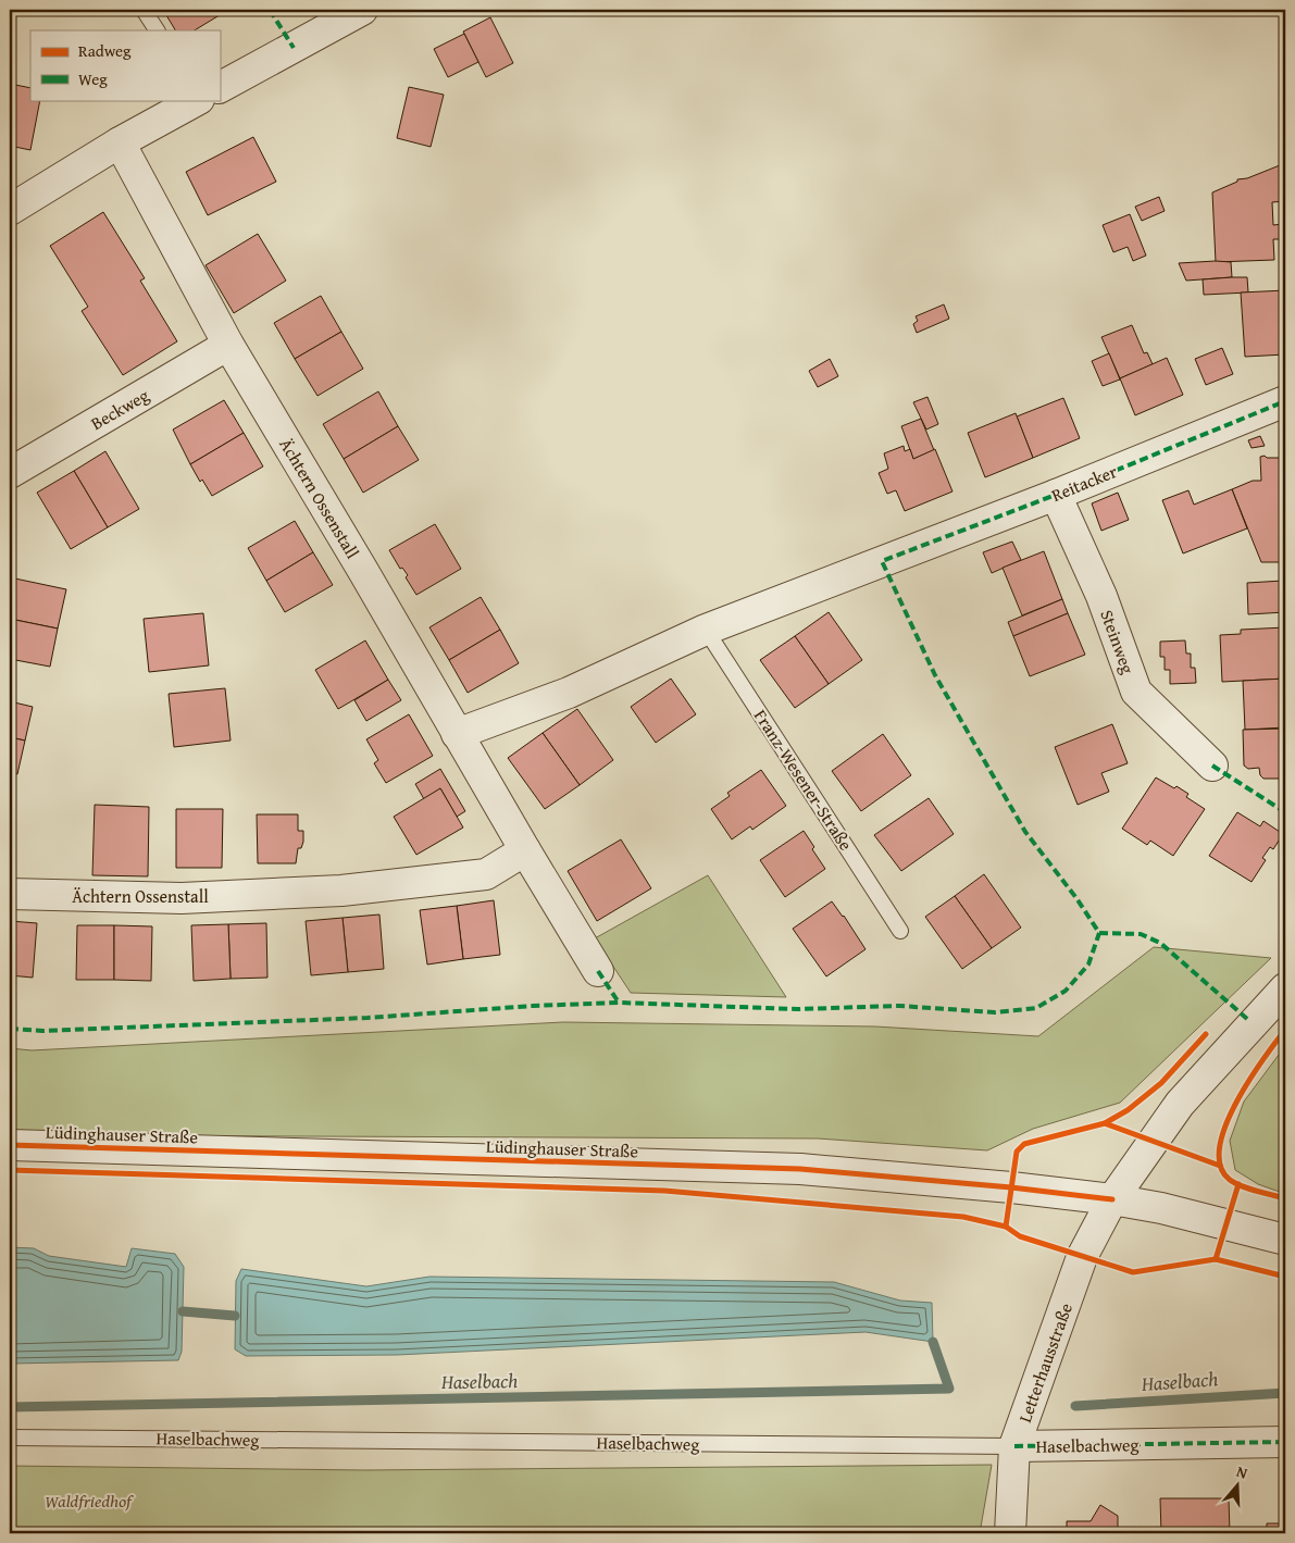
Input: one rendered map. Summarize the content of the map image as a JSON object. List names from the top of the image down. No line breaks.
{"streets":{"street":["Beckweg","Reitacker","Ächtern Ossenstall","Steinweg","Lüdinghauser Straße","Letterhausstraße","Haselbachweg"],"lane":["Franz-Wesener-Straße"]},"crossings":[["Beckweg","Ächtern Ossenstall"],["Reitacker","Steinweg"],["Reitacker","Franz-Wesener-Straße"],["Lüdinghauser Straße","Letterhausstraße"],["Letterhausstraße","Haselbachweg"]],"water":["Haselbach"],"parks":["Waldfriedhof"],"legend":["Radweg","Weg"],"north":"top"}
